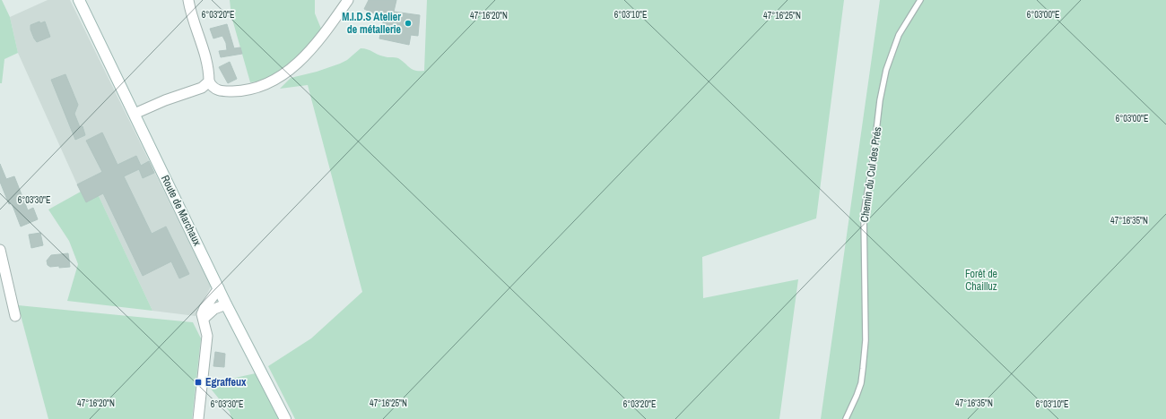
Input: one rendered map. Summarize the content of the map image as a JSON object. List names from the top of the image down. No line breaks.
{"streets":{"main road":["Route de Marchaux"],"lane":["Chemin du Cul des Prés"]},"parks":["Forêt de Chailluz"],"places":{"other":["M.I.D.S Atelier de métallerie"],"transit":["Egraffeux"]},"coordinates":["6°03'20\"E","6°03'10\"E","6°03'00\"E","47°16'20\"N","47°16'25\"N","6°03'30\"E","47°16'35\"N"]}
